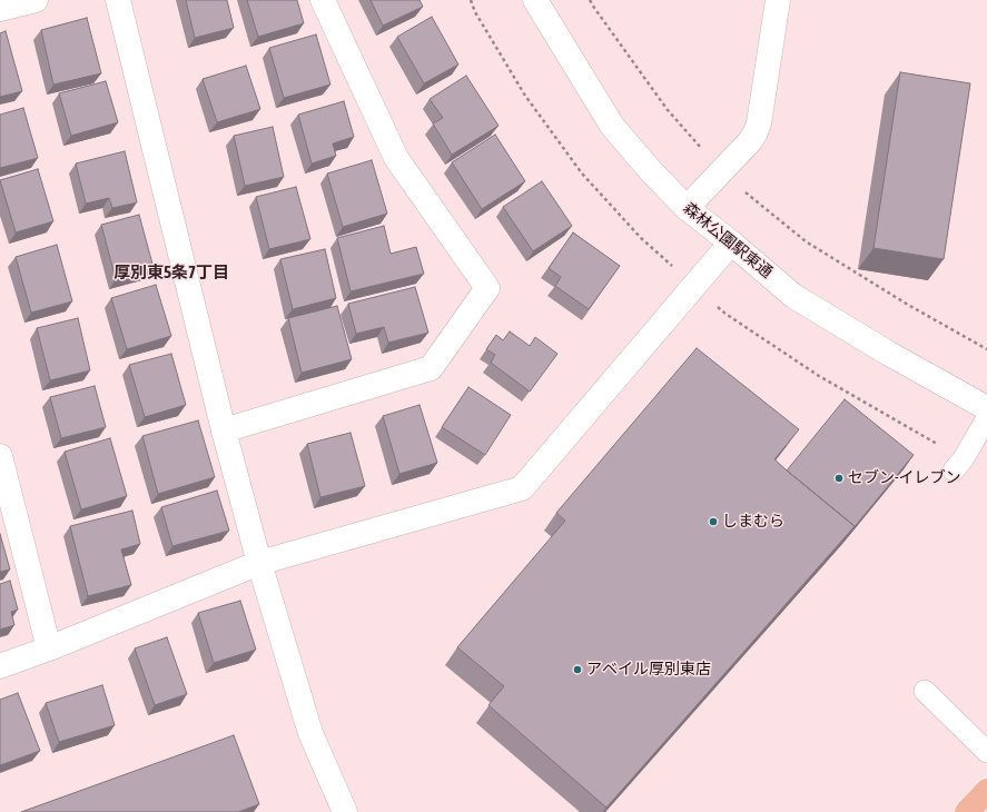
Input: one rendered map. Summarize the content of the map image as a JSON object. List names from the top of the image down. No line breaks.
{"streets":{"street":["森林公園駅東通"]},"districts":["厚別東5条7丁目"],"places":["セブン-イレブン","しまむら","アベイル厚別東店"]}
